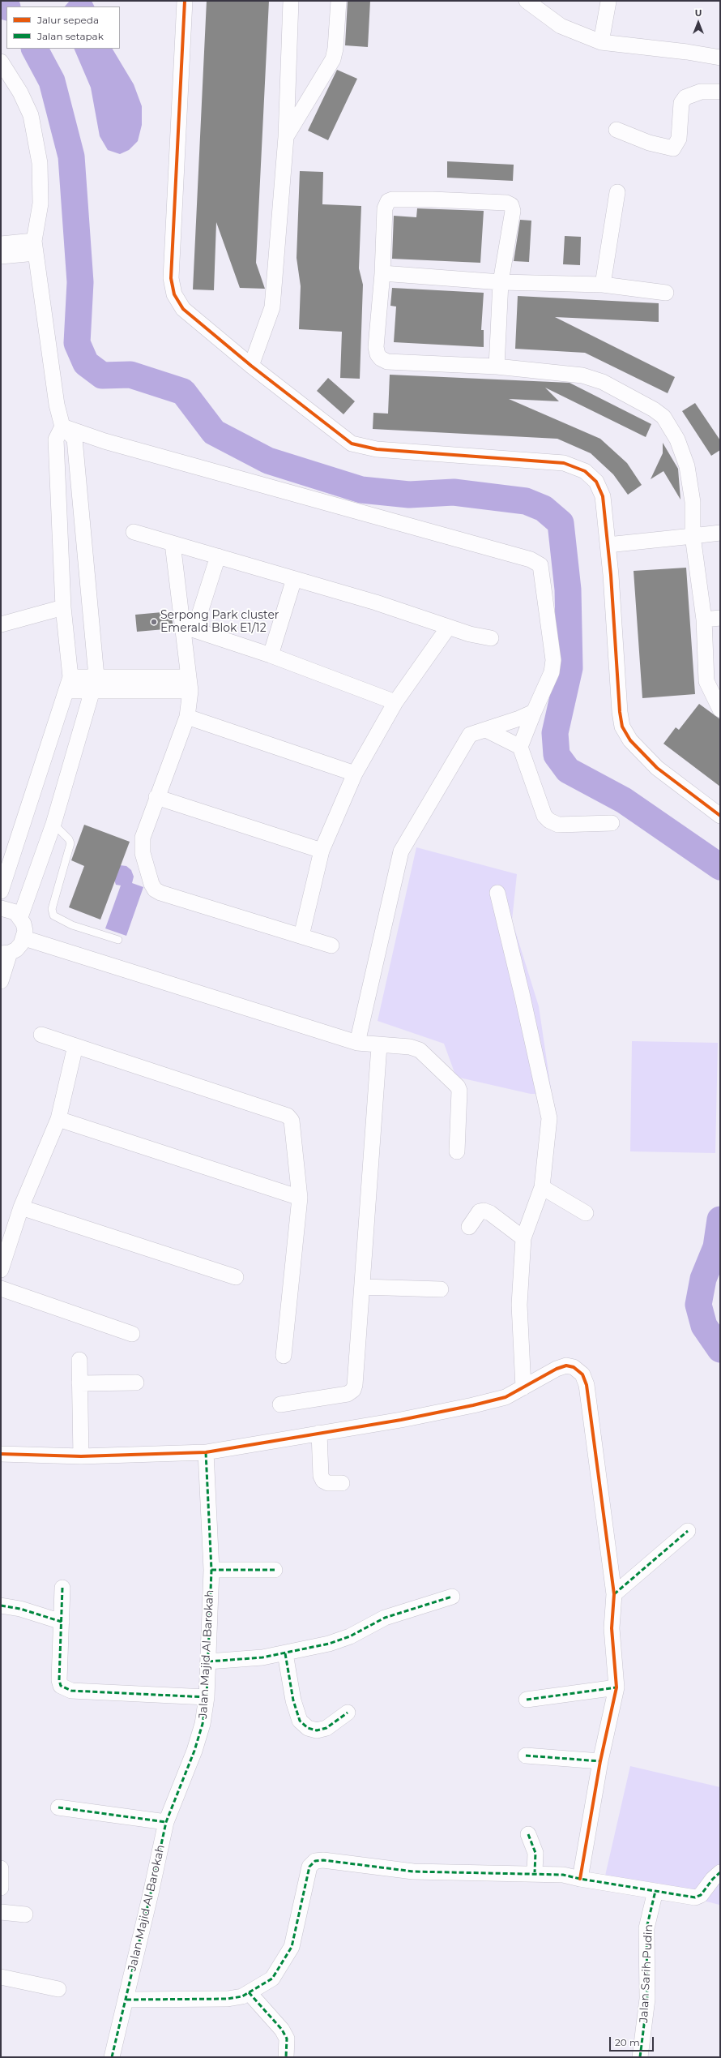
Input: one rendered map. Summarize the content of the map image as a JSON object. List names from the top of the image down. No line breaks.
{"streets":{"street":["Jalan Majid Al Barokah","Jalan Sarih Pudin"]},"places":["Serpong Park cluster Emerald Blok E1/12"],"legend":["Jalur sepeda","Jalan setapak"],"scale_bar":"20 m","north":"top"}
